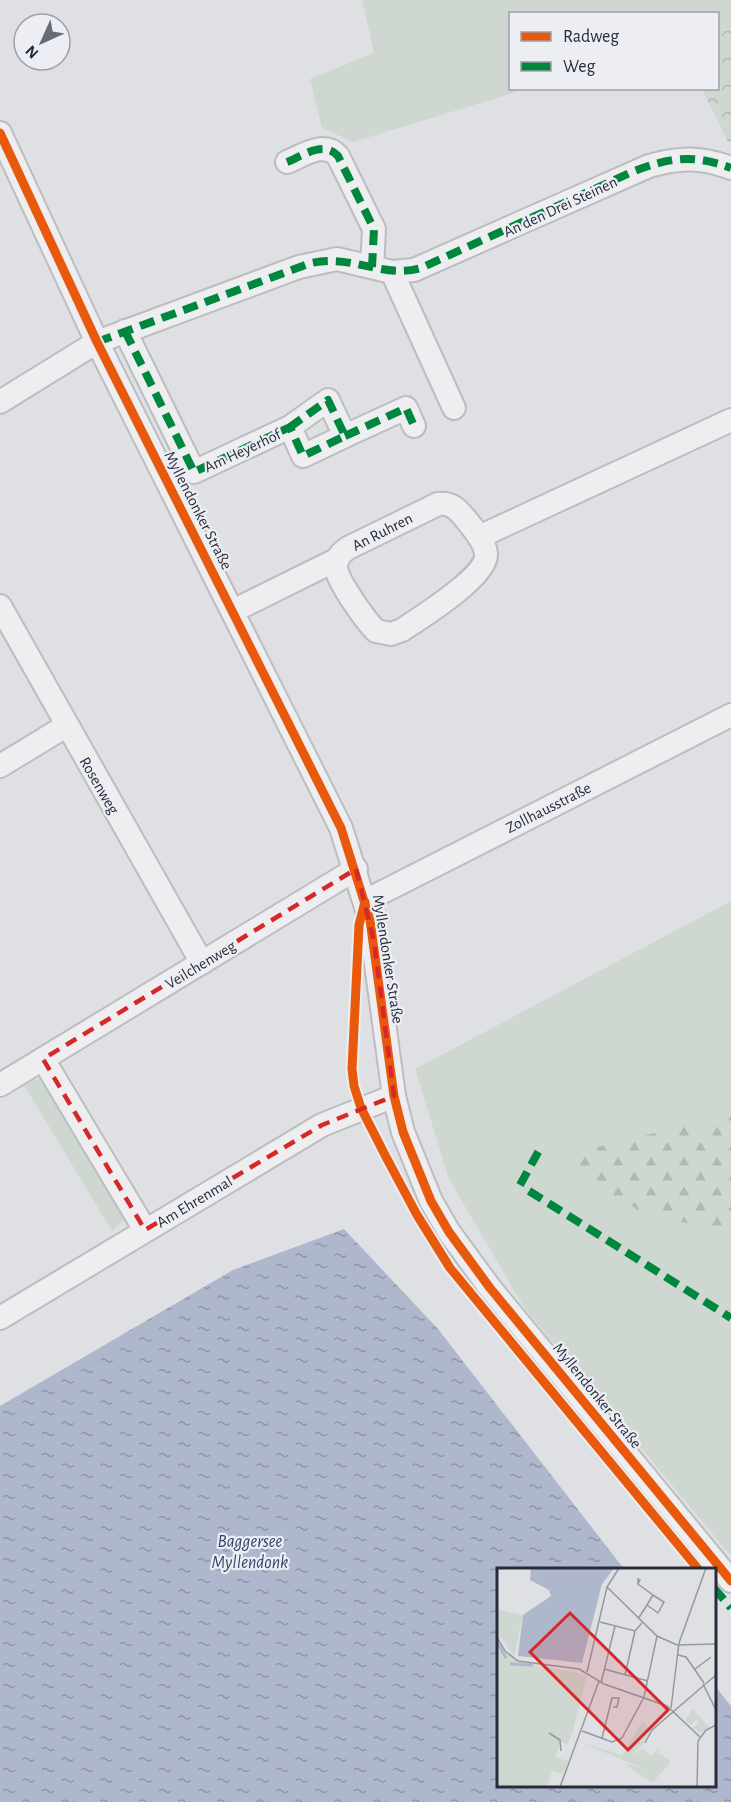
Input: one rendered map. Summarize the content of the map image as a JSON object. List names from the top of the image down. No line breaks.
{"streets":{"street":["An den Drei Steinen","Am Heyerhof","Myllendonker Straße","An Ruhren","Rosenweg","Zollhausstraße","Veilchenweg","Am Ehrenmal"]},"crossings":[["An den Drei Steinen","Am Heyerhof"],["An den Drei Steinen","Myllendonker Straße"],["Myllendonker Straße","Zollhausstraße"],["Myllendonker Straße","Veilchenweg"],["Myllendonker Straße","Am Ehrenmal"],["Rosenweg","Veilchenweg"]],"water":["Baggersee Myllendonk"],"legend":["Radweg","Weg"],"north":"bottom left"}
